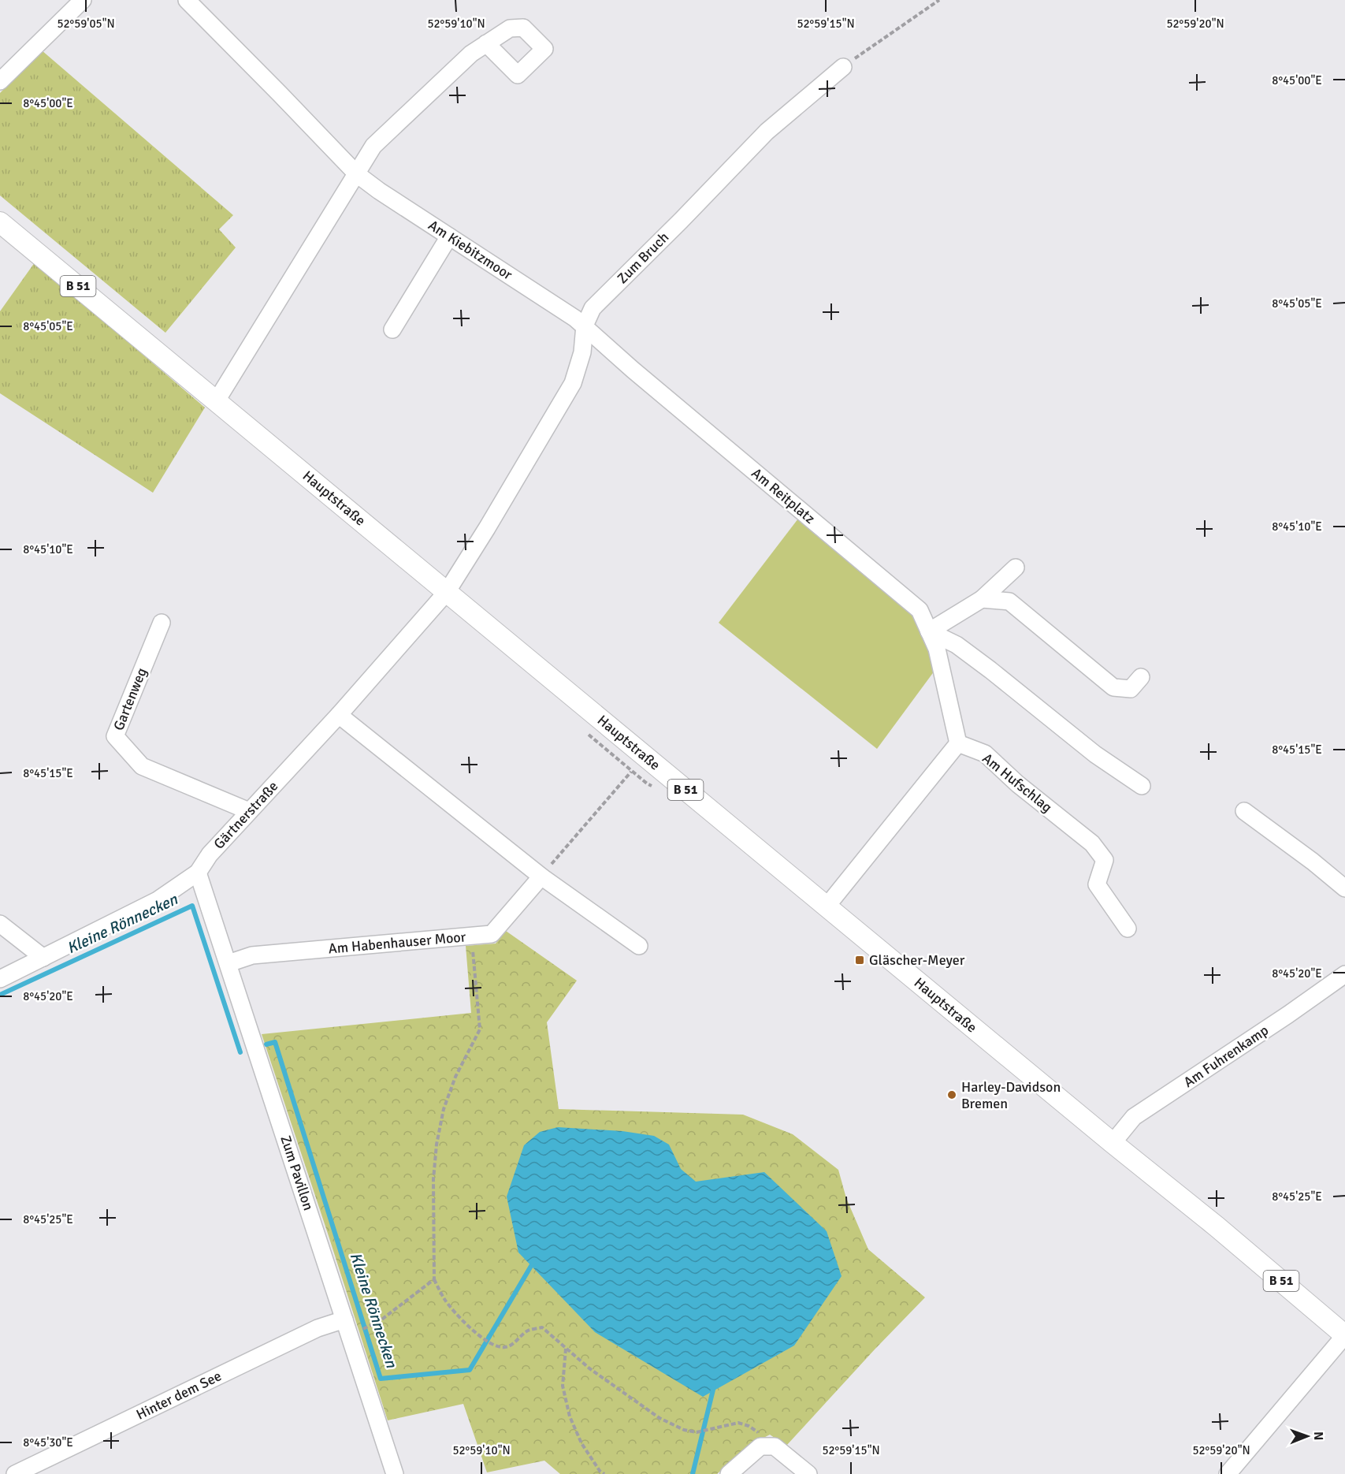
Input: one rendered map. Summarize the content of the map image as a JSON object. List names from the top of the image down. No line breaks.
{"streets":{"main road":["B 51","Hauptstraße"],"street":["Am Kiebitzmoor","Zum Bruch","Am Reitplatz","Gartenweg","Am Hufschlag","Gärtnerstraße","Am Habenhauser Moor","Am Fuhrenkamp","Zum Pavillon","Hinter dem See"]},"crossings":[["Am Kiebitzmoor","Zum Bruch"],["Am Kiebitzmoor","Am Reitplatz"],["Zum Bruch","Am Reitplatz"],["Zum Bruch","Hauptstraße"],["Zum Bruch","Gärtnerstraße"],["Am Reitplatz","Am Hufschlag"],["Hauptstraße","Gärtnerstraße"],["Hauptstraße","Am Fuhrenkamp"],["Gartenweg","Gärtnerstraße"],["Gärtnerstraße","Zum Pavillon"],["Am Habenhauser Moor","Zum Pavillon"],["Zum Pavillon","Hinter dem See"]],"water":["Kleine Rönnecken"],"places":{"transit":["Gläscher-Meyer"],"other":["Harley-Davidson Bremen"]},"north":"right","coordinates":["52°59'05\"N","52°59'10\"N","52°59'15\"N","52°59'20\"N","8°45'00\"E","8°45'05\"E","8°45'10\"E","8°45'15\"E","8°45'20\"E","8°45'25\"E","8°45'30\"E"]}
